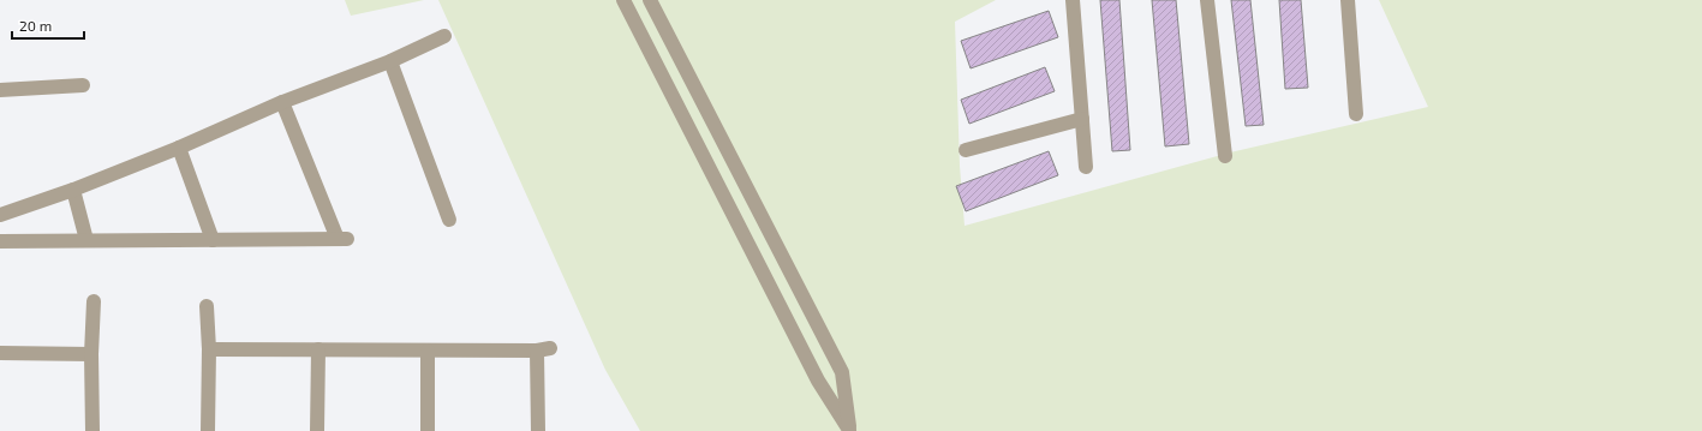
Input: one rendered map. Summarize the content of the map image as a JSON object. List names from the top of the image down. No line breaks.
{"scale_bar":"20 m"}
